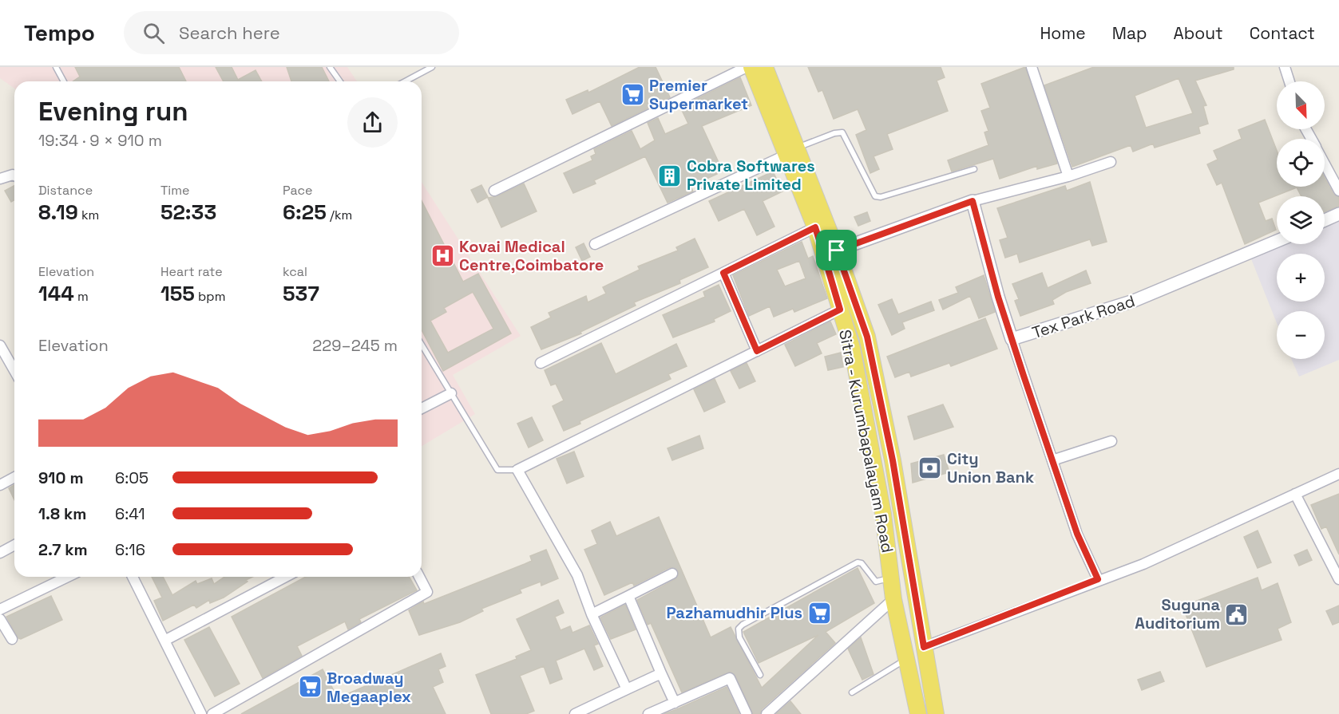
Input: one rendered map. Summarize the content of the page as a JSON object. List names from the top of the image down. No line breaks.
{"streets":{"main road":["Sitra - Kurumbapalayam Road"],"street":["Tex Park Road"]},"places":{"supermarket":["Premier Supermarket","Pazhamudhir Plus","Broadway Megaaplex"],"building":["Cobra Softwares Private Limited"],"hospital":["Kovai Medical Centre,Coimbatore"],"bank":["City Union Bank"],"public building":["Suguna Auditorium"]},"north":"bottom right","page":{"header":"Tempo","search":"Search here","nav":["Home","Map","About","Contact"],"map_buttons":["+","−"],"heading":["Evening run","19:34 · 9 × 910 m"],"stats":[["Distance","8.19 km"],["Time","52:33"],["Pace","6:25 /km"],["Elevation","144 m"],["Heart rate","155 bpm"],["kcal","537"]],"chart":["Elevation","229–245 m"],"list":[{"name":"910 m","note":"6:05"},{"name":"1.8 km","note":"6:41"},{"name":"2.7 km","note":"6:16"}]}}
